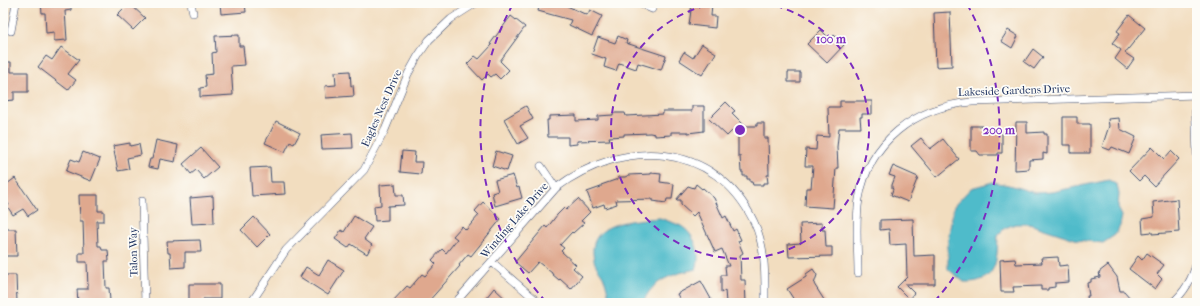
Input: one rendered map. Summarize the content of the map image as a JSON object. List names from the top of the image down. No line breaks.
{"streets":{"street":["Lakeside Gardens Drive","Eagles Nest Drive","Winding Lake Drive","Talon Way"]},"rings":["100 m","200 m"]}
